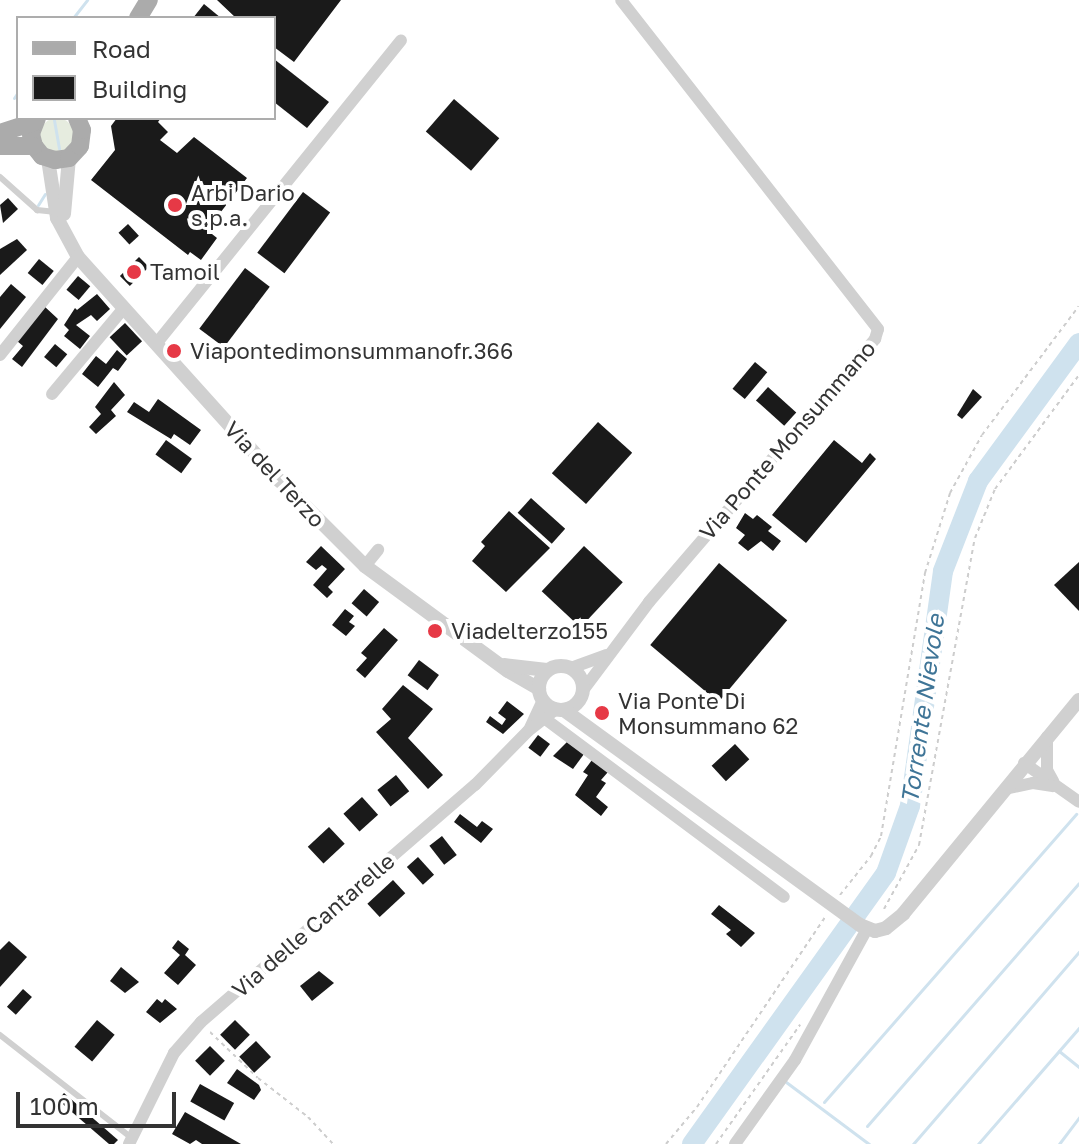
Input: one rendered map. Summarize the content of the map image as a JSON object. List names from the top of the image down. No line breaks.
{"streets":{"street":["Via Ponte Monsummano","Via del Terzo","Via delle Cantarelle"]},"crossings":[["Via Ponte Monsummano","Via del Terzo"],["Via Ponte Monsummano","Via delle Cantarelle"],["Via del Terzo","Via delle Cantarelle"]],"water":["Torrente Nievole"],"places":["Arbi Dario s.p.a.","Tamoil","Viapontedimonsummanofr.366","Viadelterzo155","Via Ponte Di Monsummano 62"],"legend":["Road","Building"],"scale_bar":"100 m"}
